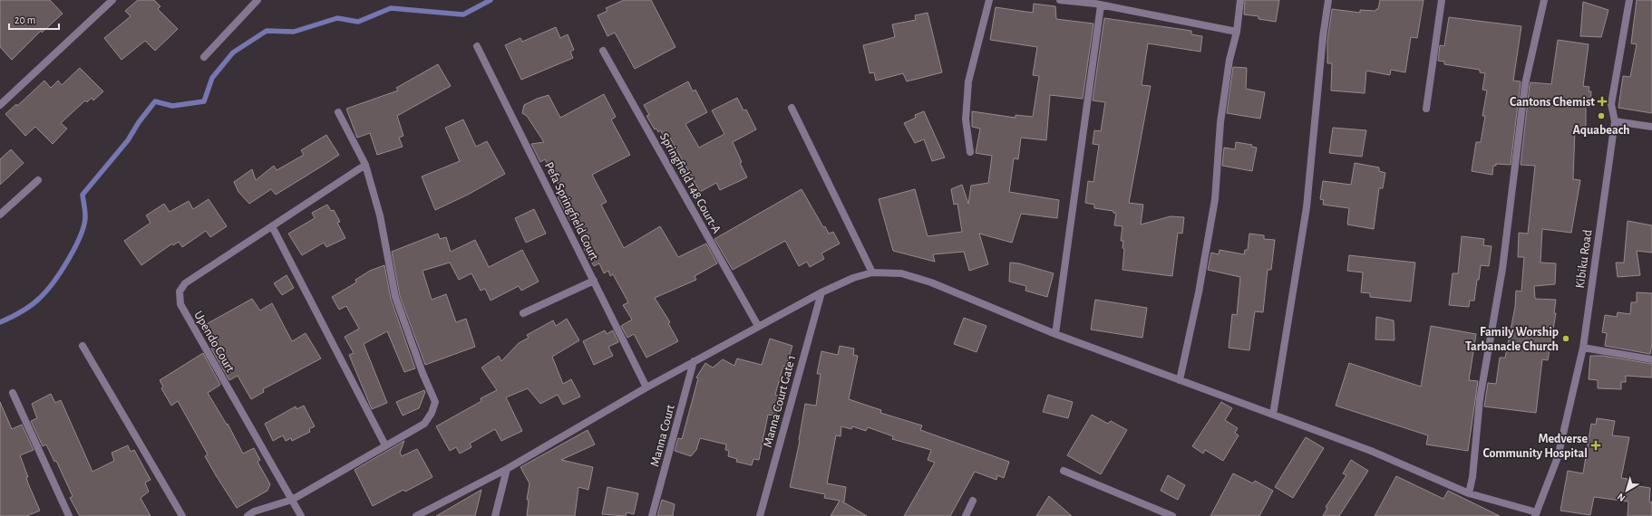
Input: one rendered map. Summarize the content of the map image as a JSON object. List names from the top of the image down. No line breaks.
{"streets":{"street":["Springfield 148 Court-A","Pefa Springfield Court","Kibiku Road","Upendo Court","Manna Court Gate 1","Manna Court"]},"places":{"health":["Cantons Chemist","Medverse Community Hospital"],"other":["Aquabeach","Family Worship Tarbanacle Church"]},"scale_bar":"20 m","north":"bottom left"}
